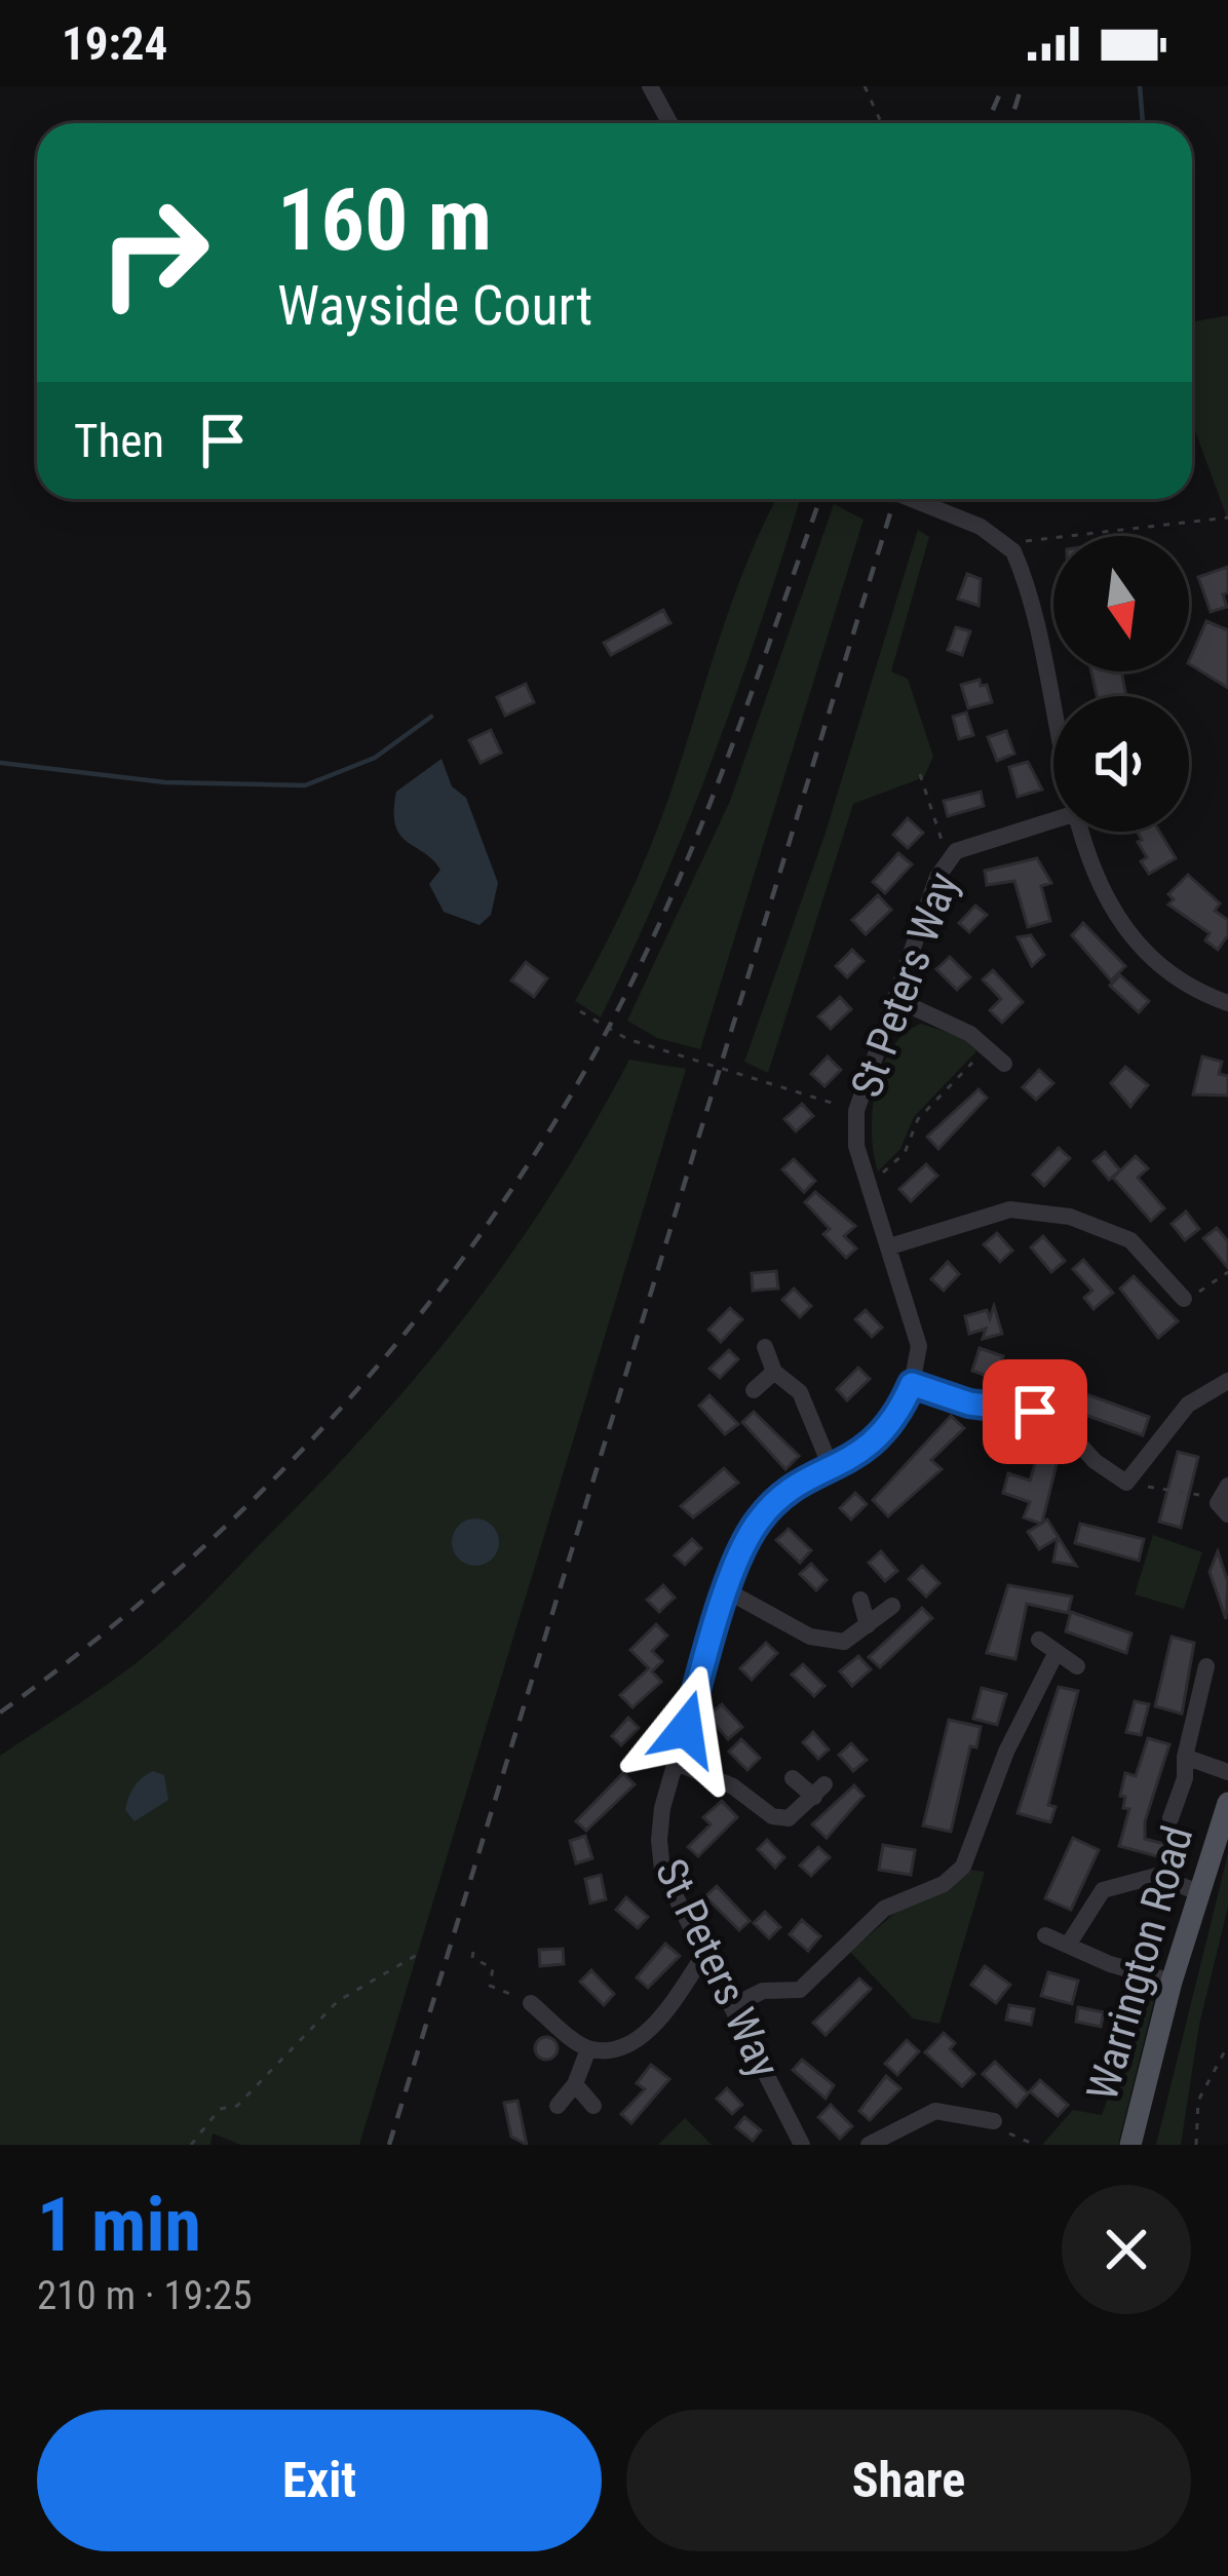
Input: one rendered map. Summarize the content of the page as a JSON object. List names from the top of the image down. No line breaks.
{"streets":{"main road":["Warrington Road"],"street":["St Peters Way"]},"north":"bottom","page":{"status":"19:24","turn":["160 m","Wayside Court"],"then":"Then","heading":["1 min","210 m · 19:25"],"buttons":["Exit","Share"]}}
